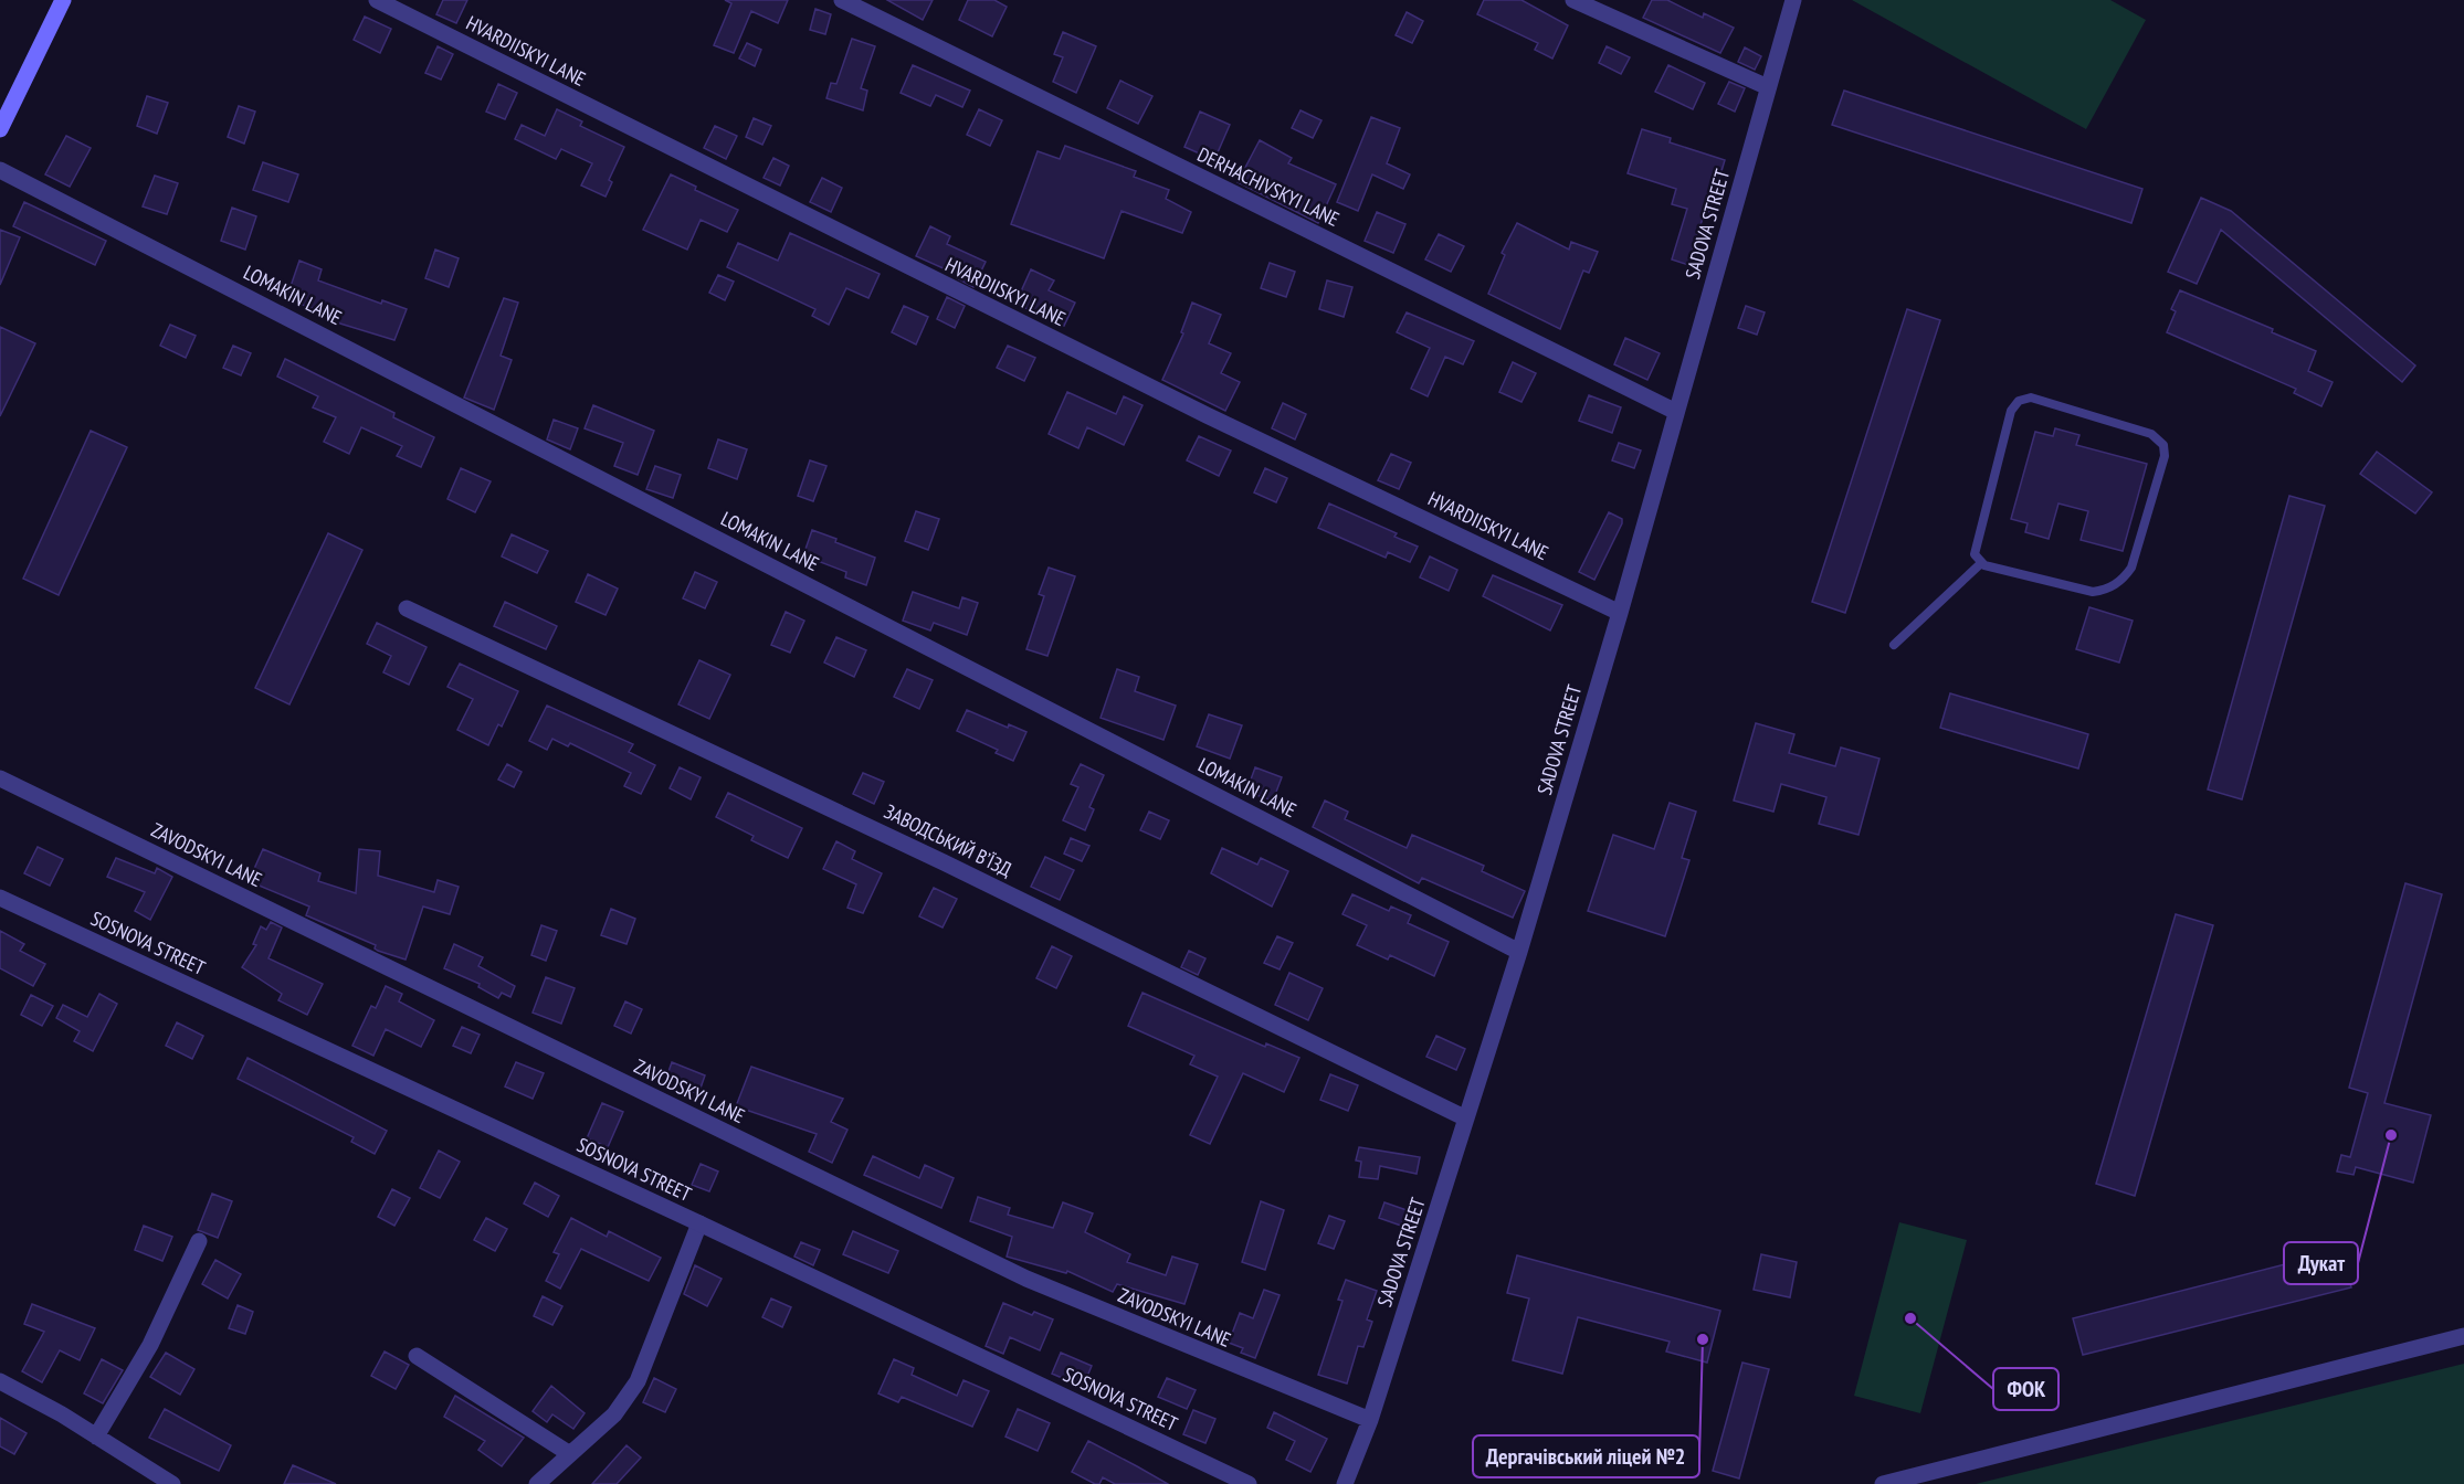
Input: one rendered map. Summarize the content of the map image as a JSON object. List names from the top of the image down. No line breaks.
{"streets":{"street":["HVARDIISKYI LANE","DERHACHIVSKYI LANE","SADOVA STREET","LOMAKIN LANE","ЗАВОДСЬКИЙ В’ЇЗД","ZAVODSKYI LANE","SOSNOVA STREET"]},"crossings":[["HVARDIISKYI LANE","SADOVA STREET"],["DERHACHIVSKYI LANE","SADOVA STREET"],["SADOVA STREET","LOMAKIN LANE"],["SADOVA STREET","ЗАВОДСЬКИЙ В’ЇЗД"],["SADOVA STREET","ZAVODSKYI LANE"]],"places":["Дукат","ФОК","Дергачівський ліцей №2"]}
